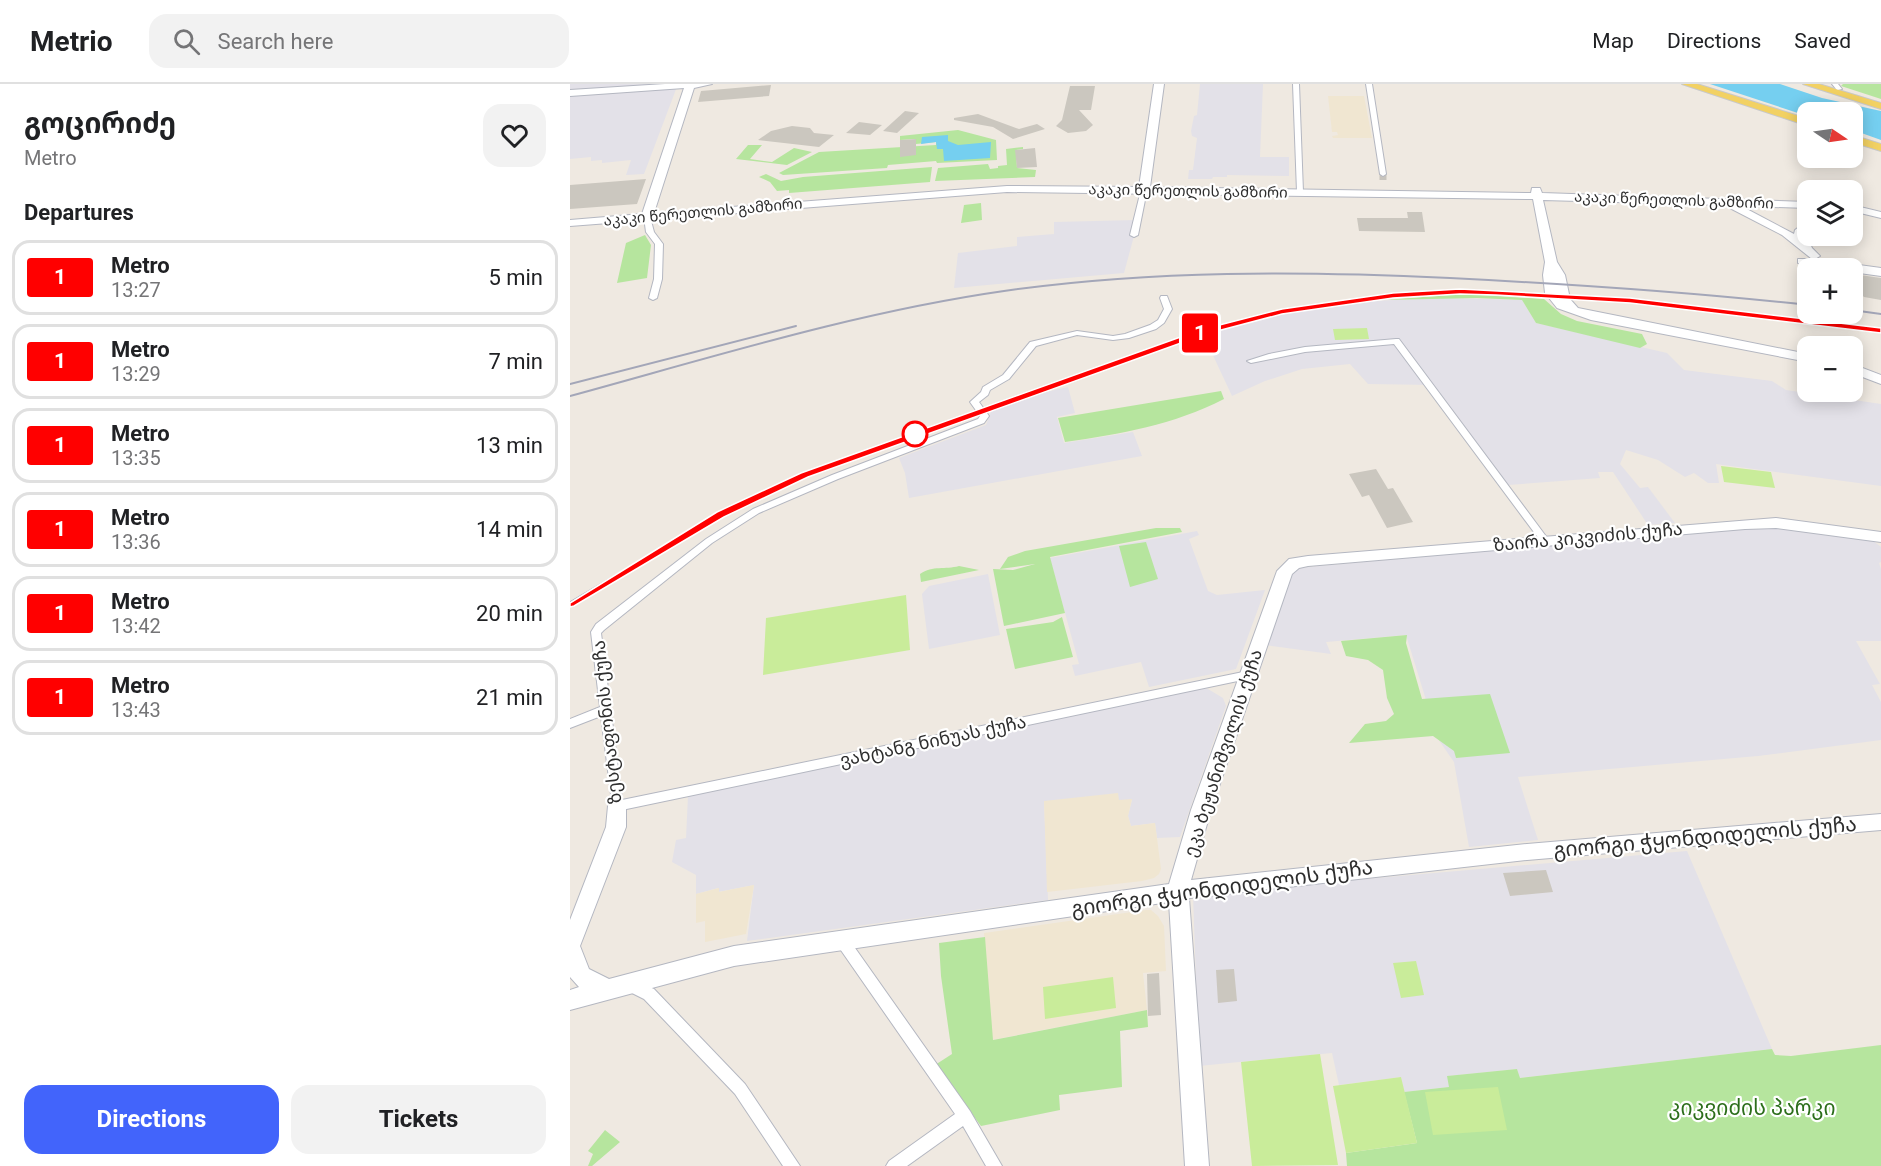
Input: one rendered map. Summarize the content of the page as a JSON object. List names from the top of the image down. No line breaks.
{"streets":{"street":["აკაკი წერეთლის გამზირი","ზაირა კიკვიძის ქუჩა","ზესტაფონის ქუჩა","ვახტანგ ნინუას ქუჩა","ეკა ბეჟანიშვილის ქუჩა","გიორგი ჭყონდიდელის ქუჩა"]},"crossings":[["ზაირა კიკვიძის ქუჩა","ეკა ბეჟანიშვილის ქუჩა"],["ზესტაფონის ქუჩა","ვახტანგ ნინუას ქუჩა"],["ვახტანგ ნინუას ქუჩა","ეკა ბეჟანიშვილის ქუჩა"],["ეკა ბეჟანიშვილის ქუჩა","გიორგი ჭყონდიდელის ქუჩა"]],"parks":["კიკვიძის პარკი"],"lines":["metro line 1"],"north":"right","page":{"header":"Metrio","search":"Search here","nav":["Map","Directions","Saved"],"heading":[["გოცირიძე","Metro"],"Departures"],"on_map":"1","map_buttons":["+","−"],"list":[{"mark":"1","name":"Metro","note":"13:27","value":"5 min"},{"mark":"1","name":"Metro","note":"13:29","value":"7 min"},{"mark":"1","name":"Metro","note":"13:35","value":"13 min"},{"mark":"1","name":"Metro","note":"13:36","value":"14 min"},{"mark":"1","name":"Metro","note":"13:42","value":"20 min"},{"mark":"1","name":"Metro","note":"13:43","value":"21 min"}],"buttons":["Directions","Tickets"]}}
